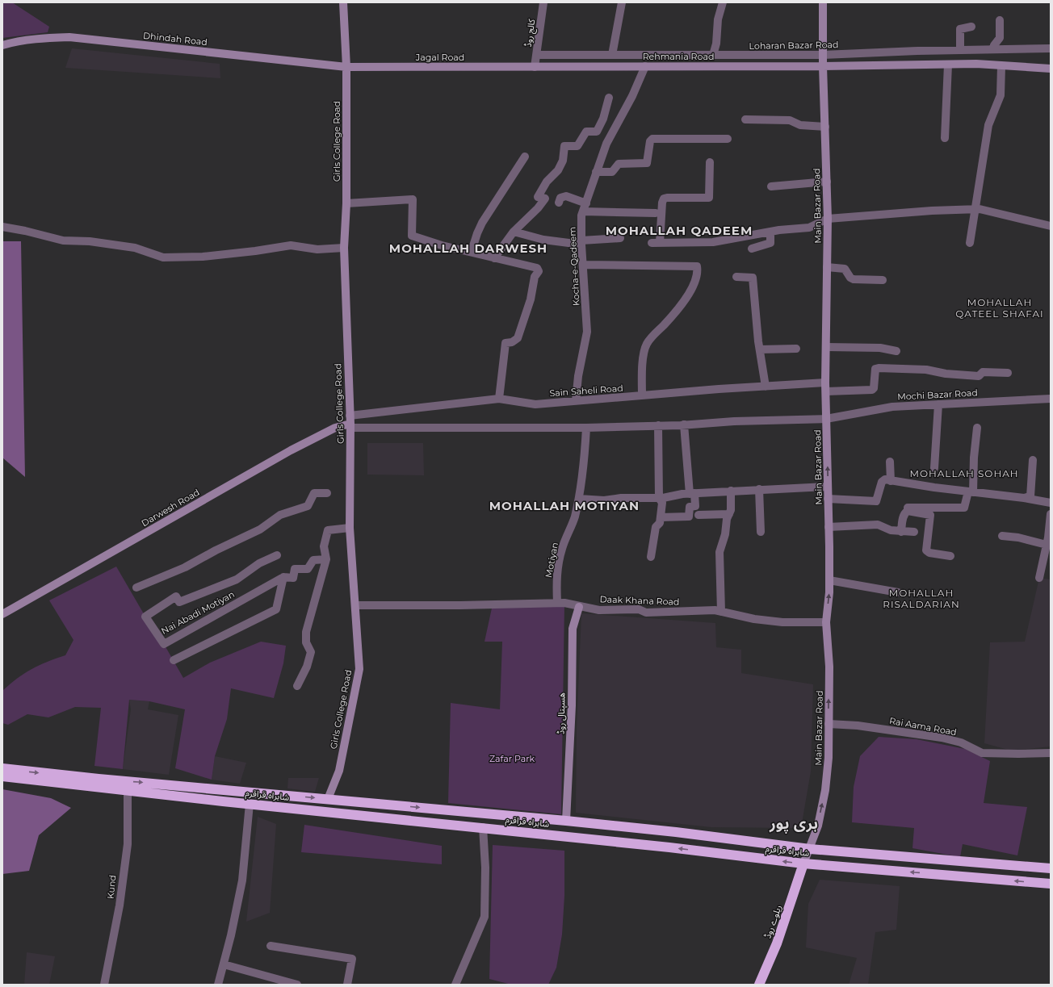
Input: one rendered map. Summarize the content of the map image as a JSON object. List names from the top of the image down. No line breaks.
{"streets":{"highway":["شاہراہ قراقرم","ریلوے روڈ"],"main road":["Dhindah Road","Rehmania Road","Jagal Road","Girls College Road","Main Bazar Road","Darwesh Road","ھسپتال روڈ"],"street":["کالج روڈ","Loharan Bazar Road","Kocha-e-Qadeem","Sain Saheli Road","Mochi Bazar Road","Motiyan","Daak Khana Road","Nai Abadi Motiyan","Rai Aama Road","Kund"]},"crossings":[["کالج روڈ","Loharan Bazar Road"],["کالج روڈ","Rehmania Road"],["کالج روڈ","Jagal Road"],["Dhindah Road","Jagal Road"],["Dhindah Road","Girls College Road"],["Loharan Bazar Road","Main Bazar Road"],["Rehmania Road","Jagal Road"],["Rehmania Road","Main Bazar Road"],["Rehmania Road","Kocha-e-Qadeem"],["Jagal Road","Girls College Road"],["Girls College Road","Sain Saheli Road"],["Girls College Road","Darwesh Road"],["Girls College Road","Daak Khana Road"],["Girls College Road","شاہراہ قراقرم"],["Main Bazar Road","Sain Saheli Road"],["Main Bazar Road","Mochi Bazar Road"],["Main Bazar Road","Daak Khana Road"],["Main Bazar Road","Rai Aama Road"],["Main Bazar Road","شاہراہ قراقرم"],["Main Bazar Road","ریلوے روڈ"],["Kocha-e-Qadeem","Sain Saheli Road"],["Sain Saheli Road","Darwesh Road"],["Motiyan","Daak Khana Road"],["Daak Khana Road","ھسپتال روڈ"],["ھسپتال روڈ","شاہراہ قراقرم"],["شاہراہ قراقرم","Kund"],["شاہراہ قراقرم","ریلوے روڈ"]],"one_way":["Main Bazar Road"],"districts":["MOHALLAH QADEEM","MOHALLAH DARWESH","MOHALLAH QATEEL SHAFAI","MOHALLAH SOHAH","MOHALLAH MOTIYAN","MOHALLAH RISALDARIAN","ہری پور"],"parks":["Zafar Park"]}
